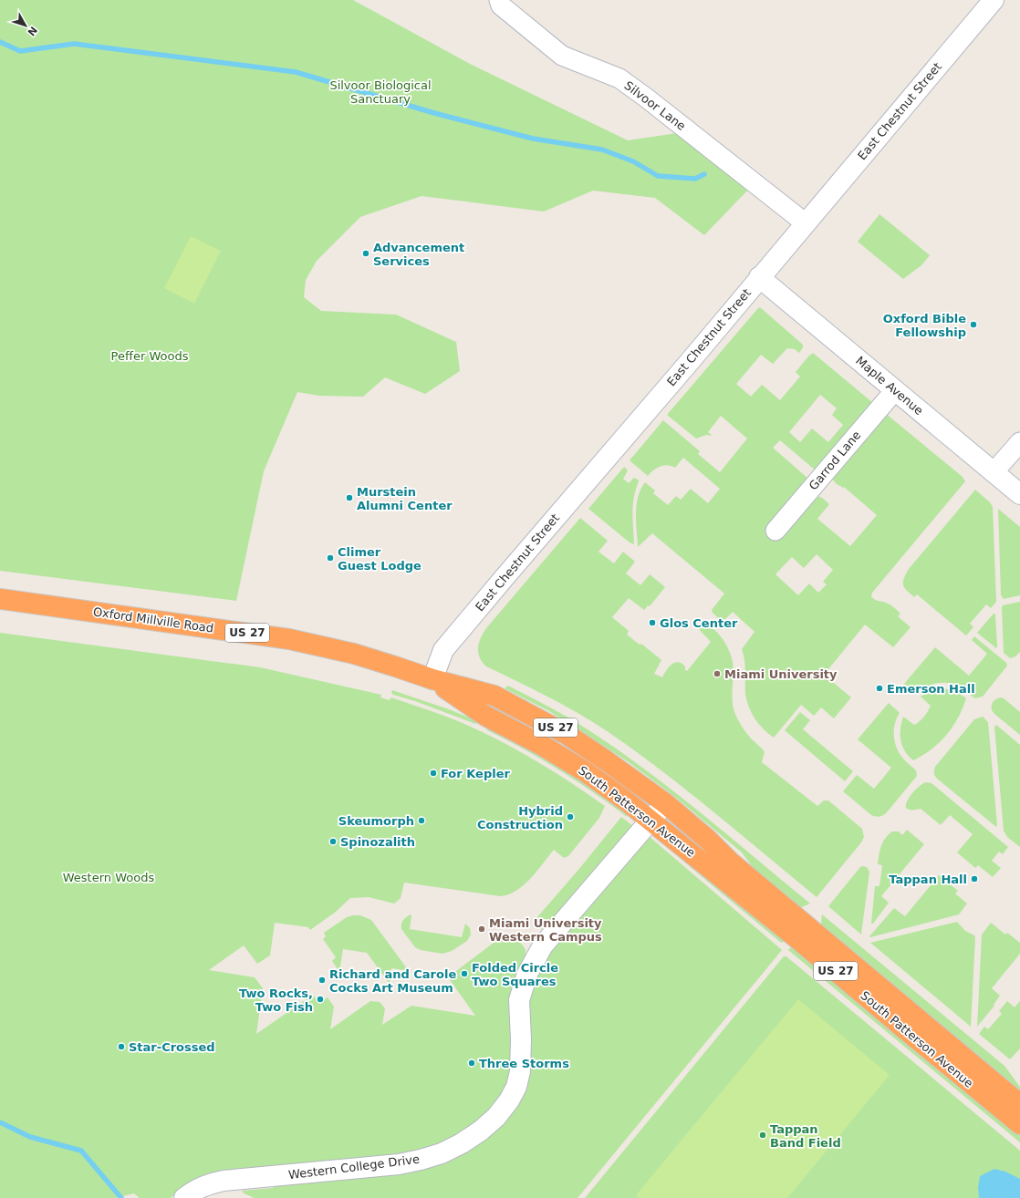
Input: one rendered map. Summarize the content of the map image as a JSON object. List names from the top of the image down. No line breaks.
{"streets":{"highway":["Oxford Millville Road","US 27","South Patterson Avenue"],"street":["Silvoor Lane","East Chestnut Street","Maple Avenue","Garrod Lane","Western College Drive"]},"crossings":[["Silvoor Lane","East Chestnut Street"],["East Chestnut Street","Maple Avenue"],["East Chestnut Street","Oxford Millville Road"],["East Chestnut Street","South Patterson Avenue"],["Maple Avenue","Garrod Lane"],["Oxford Millville Road","South Patterson Avenue"],["South Patterson Avenue","Western College Drive"]],"parks":["Silvoor Biological Sanctuary","Peffer Woods","Western Woods"],"places":["Advancement Services","Oxford Bible Fellowship","Murstein Alumni Center","Climer Guest Lodge","Glos Center","Miami University","Emerson Hall","For Kepler","Hybrid Construction","Skeumorph","Spinozalith","Tappan Hall","Miami University Western Campus","Folded Circle Two Squares","Richard and Carole Cocks Art Museum","Two Rocks, Two Fish","Star-Crossed","Three Storms","Tappan Band Field"],"north":"bottom right"}
